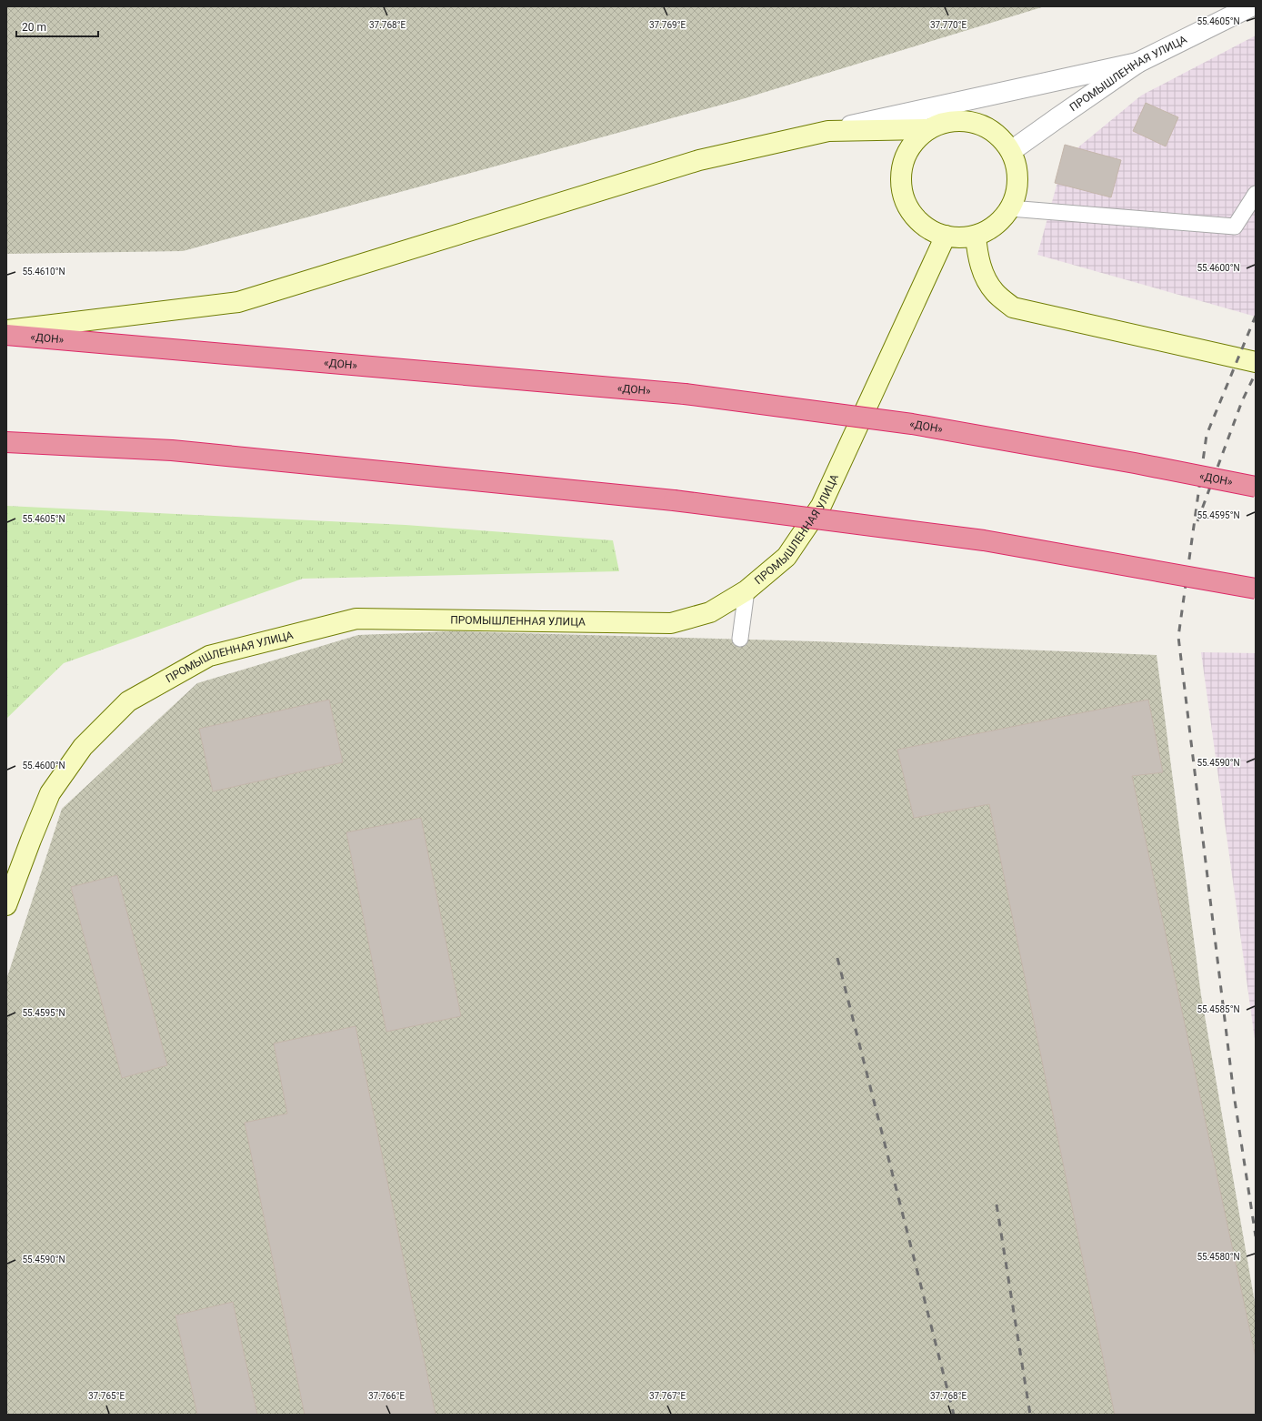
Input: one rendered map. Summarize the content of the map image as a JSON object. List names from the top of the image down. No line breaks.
{"streets":{"highway":["«ДОН»"],"street":["ПРОМЫШЛЕННАЯ УЛИЦА"]},"scale_bar":"20 m","coordinates":["55.4605°N","37.768°E","37.769°E","37.770°E","55.4600°N","55.4610°N","55.4595°N","55.4590°N","55.4585°N","55.4580°N","37.765°E","37.766°E","37.767°E"]}
